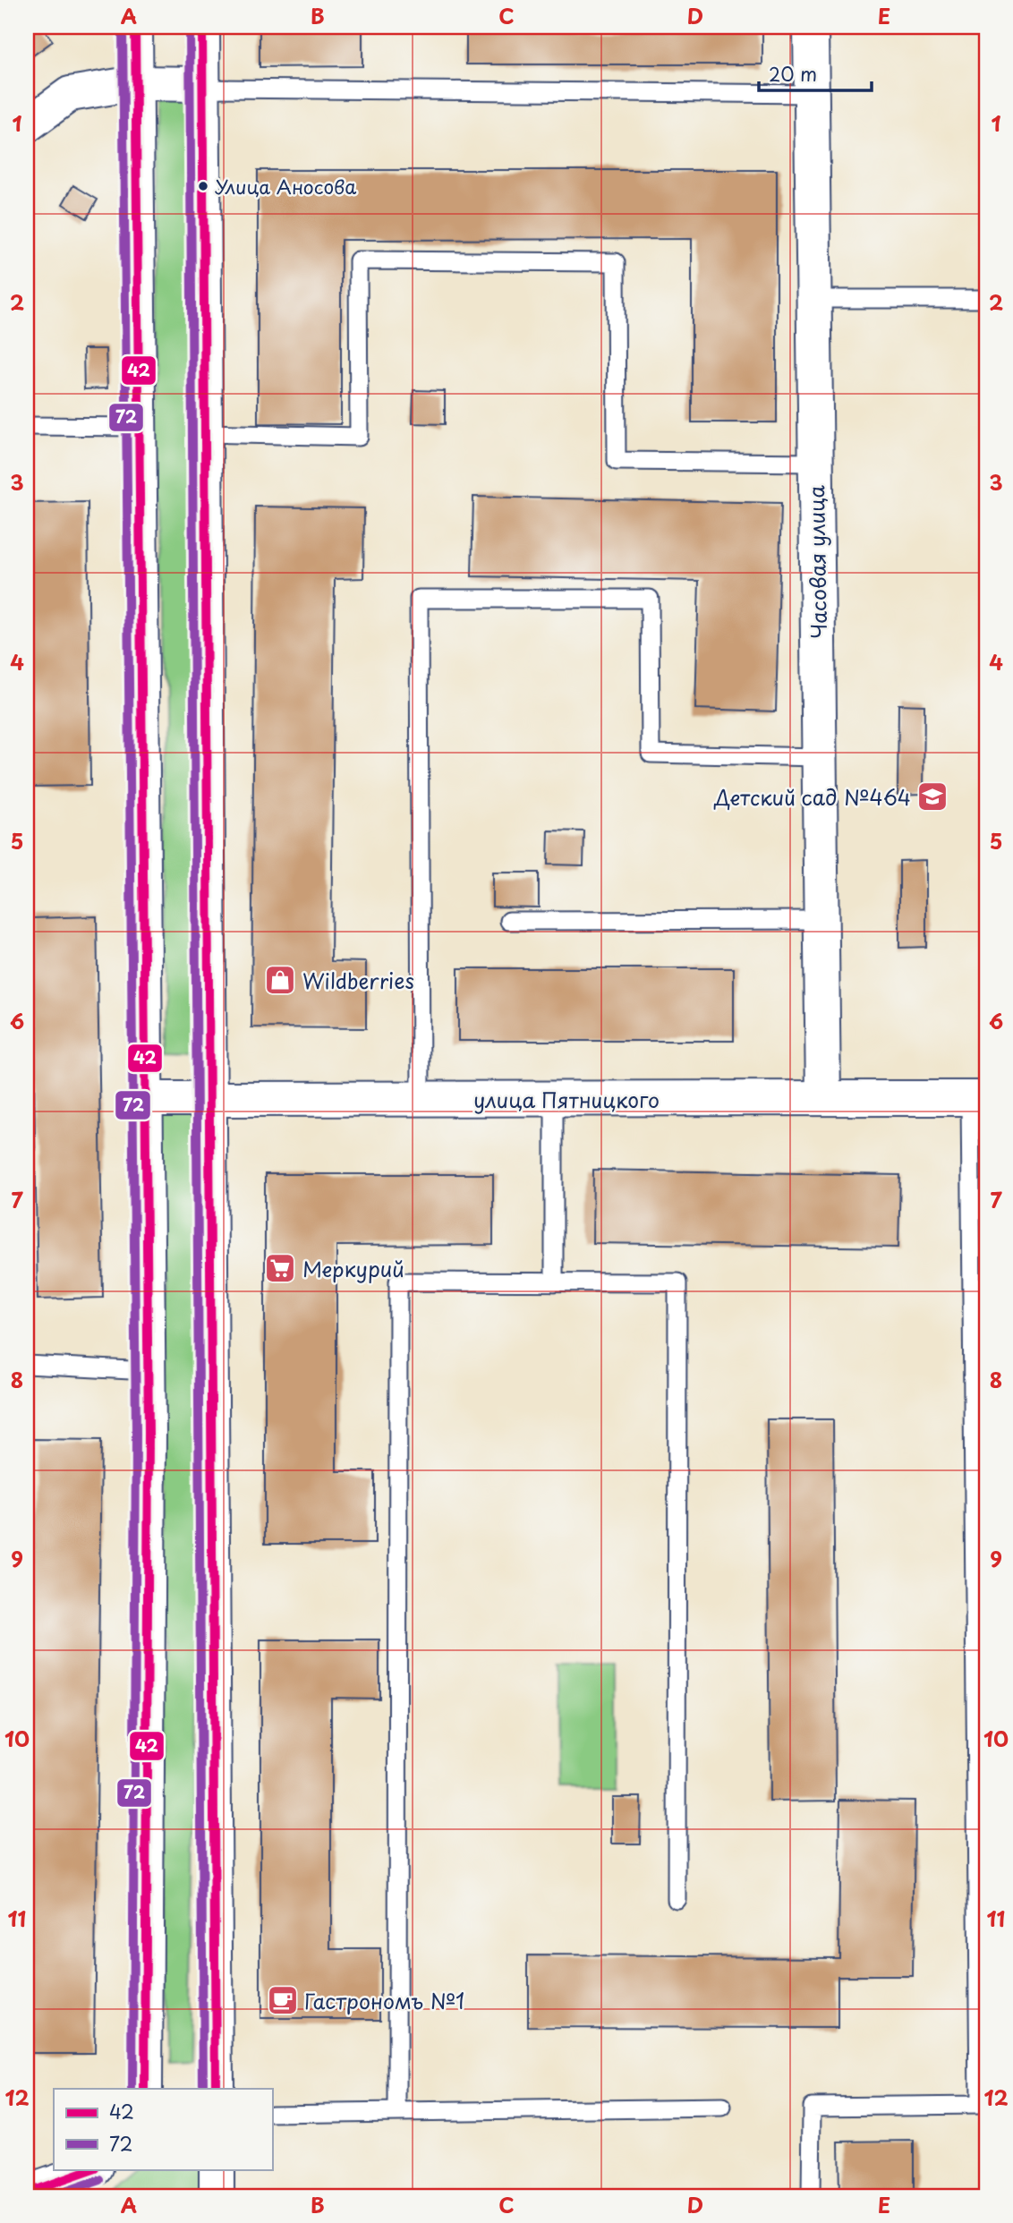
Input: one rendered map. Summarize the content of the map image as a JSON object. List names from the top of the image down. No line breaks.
{"streets":{"street":["Часовая улица","улица Пятницкого"]},"crossings":[["Часовая улица","улица Пятницкого"]],"places":{"other":["Улица Аносова"],"school or university":["Детский сад №464"],"shop":["Wildberries"],"supermarket":["Меркурий"],"cafe":["Гастрономъ №1"]},"lines":["transit line 42","transit line 72"],"legend":["42","72"],"scale_bar":"20 m","grid":{"columns":["A","B","C","D","E"],"rows":["1","2","3","4","5","6","7","8","9","10","11","12"]}}
